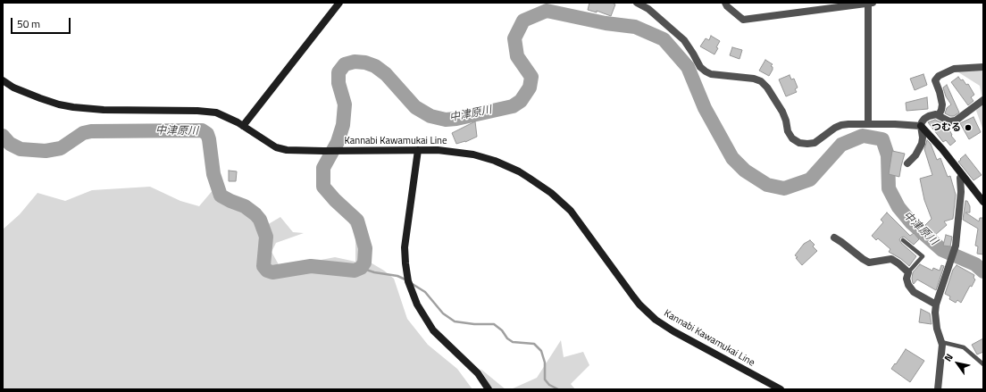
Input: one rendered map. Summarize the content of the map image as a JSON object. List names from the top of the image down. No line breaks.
{"streets":{"main road":["Kannabi Kawamukai Line"]},"water":["中津原川"],"places":["つむる"],"scale_bar":"50 m","north":"top left"}
